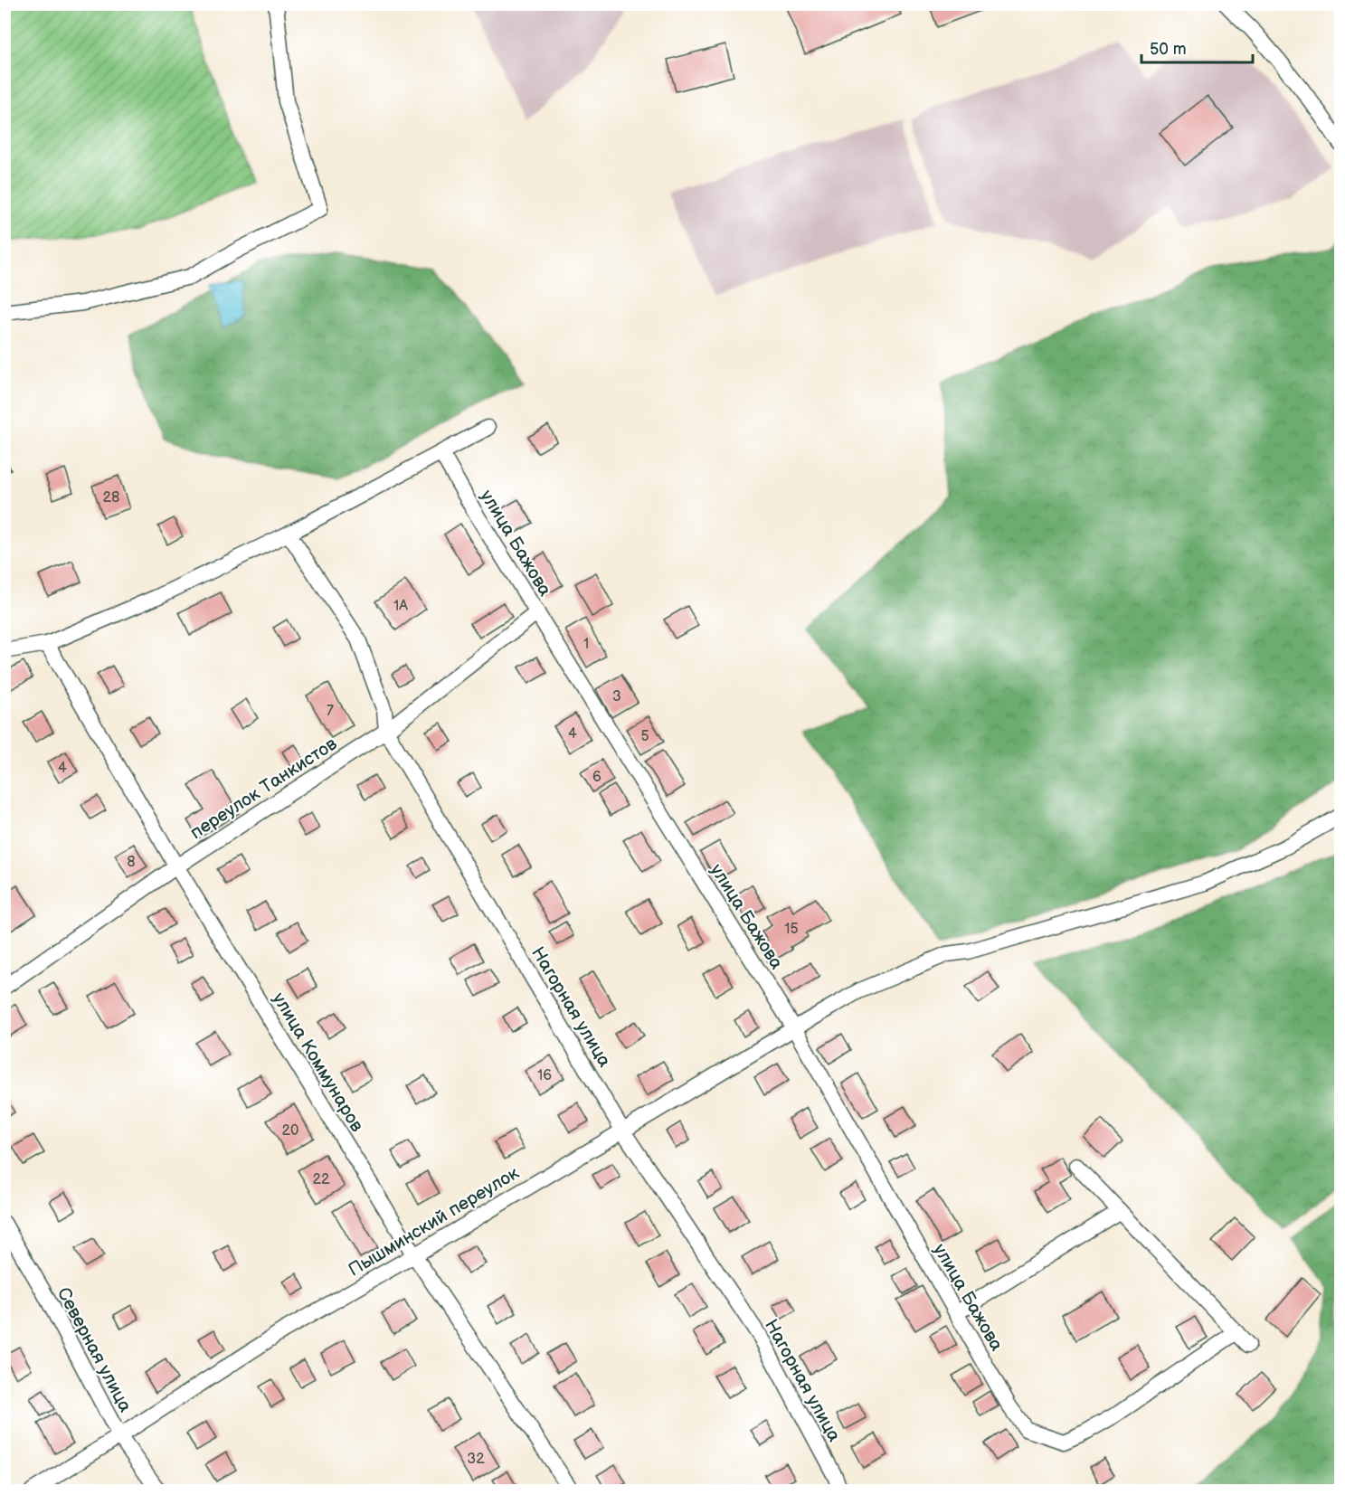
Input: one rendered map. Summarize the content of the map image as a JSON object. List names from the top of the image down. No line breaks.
{"streets":{"street":["улица Бажова","переулок Танкистов","Нагорная улица","улица Коммунаров","Пышминский переулок","Северная улица"]},"crossings":[["улица Бажова","переулок Танкистов"],["улица Бажова","Пышминский переулок"],["переулок Танкистов","Нагорная улица"],["переулок Танкистов","улица Коммунаров"],["Нагорная улица","Пышминский переулок"],["улица Коммунаров","Пышминский переулок"],["Пышминский переулок","Северная улица"]],"house_numbers":["28","1А","1","3","7","4","5","4","6","8","15","16","20","22","32"],"scale_bar":"50 m"}
